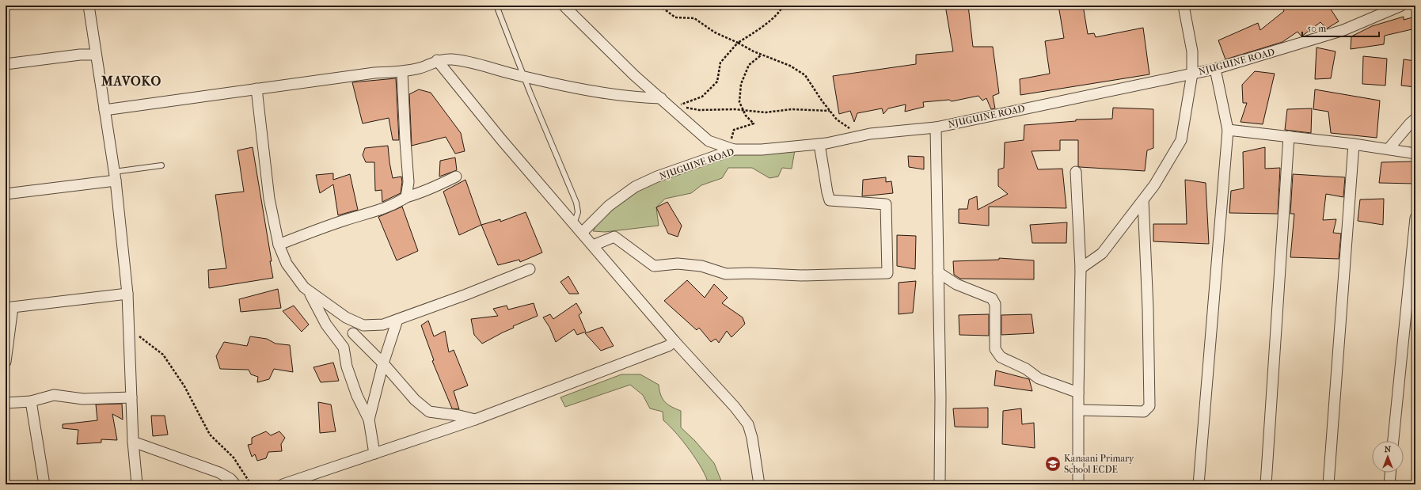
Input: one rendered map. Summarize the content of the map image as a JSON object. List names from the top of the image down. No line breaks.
{"streets":{"street":["NJUGUINE ROAD"]},"districts":["MAVOKO"],"places":{"school or university":["Kanaani Primary School ECDE"]},"scale_bar":"50 m","north":"top"}
